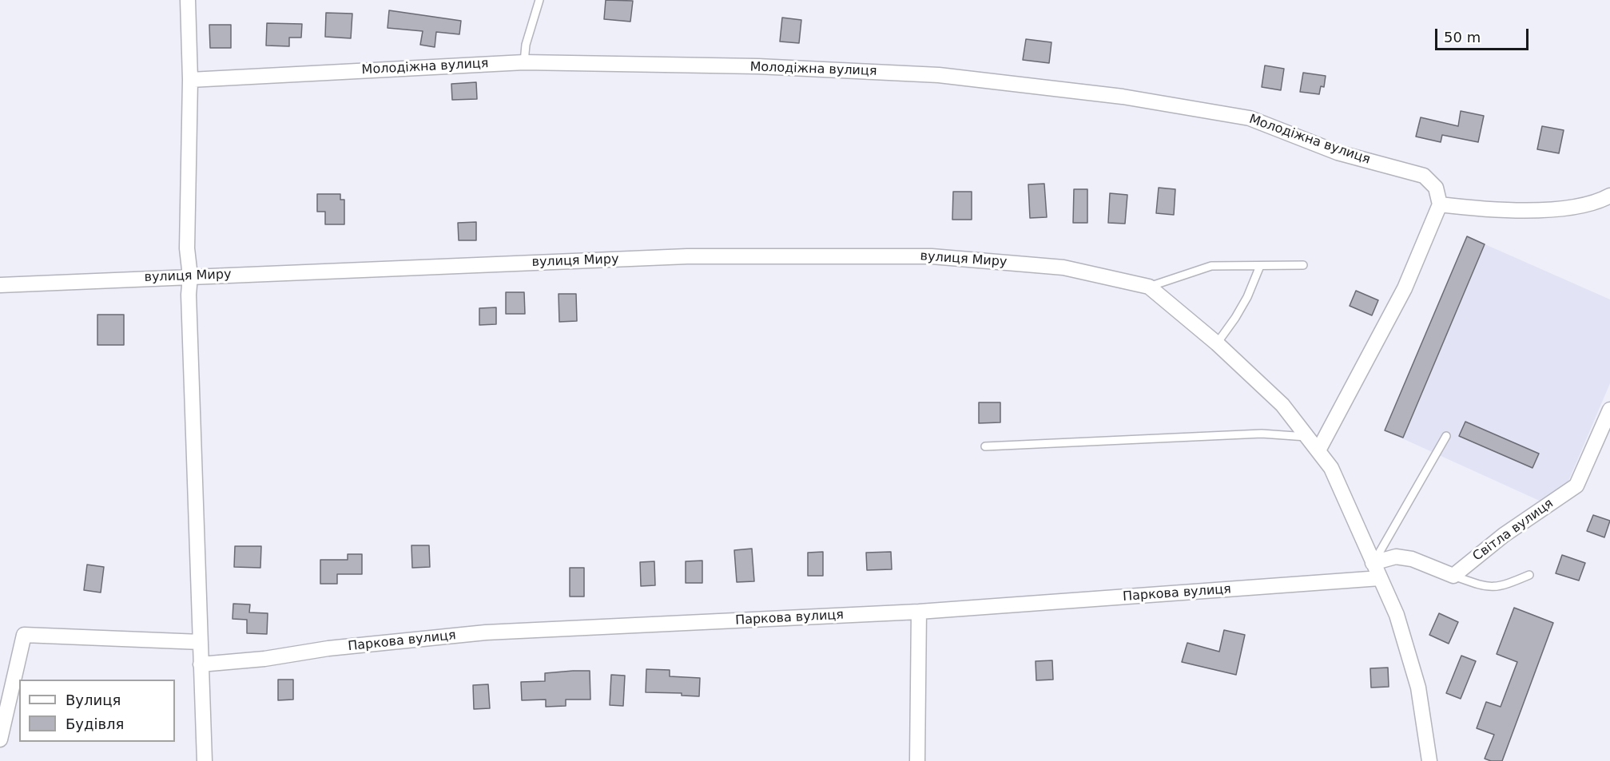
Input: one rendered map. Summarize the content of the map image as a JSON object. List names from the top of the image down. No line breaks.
{"streets":{"street":["Молодіжна вулиця","вулиця Миру","Світла вулиця","Паркова вулиця"]},"legend":["Вулиця","Будівля"],"scale_bar":"50 m"}
